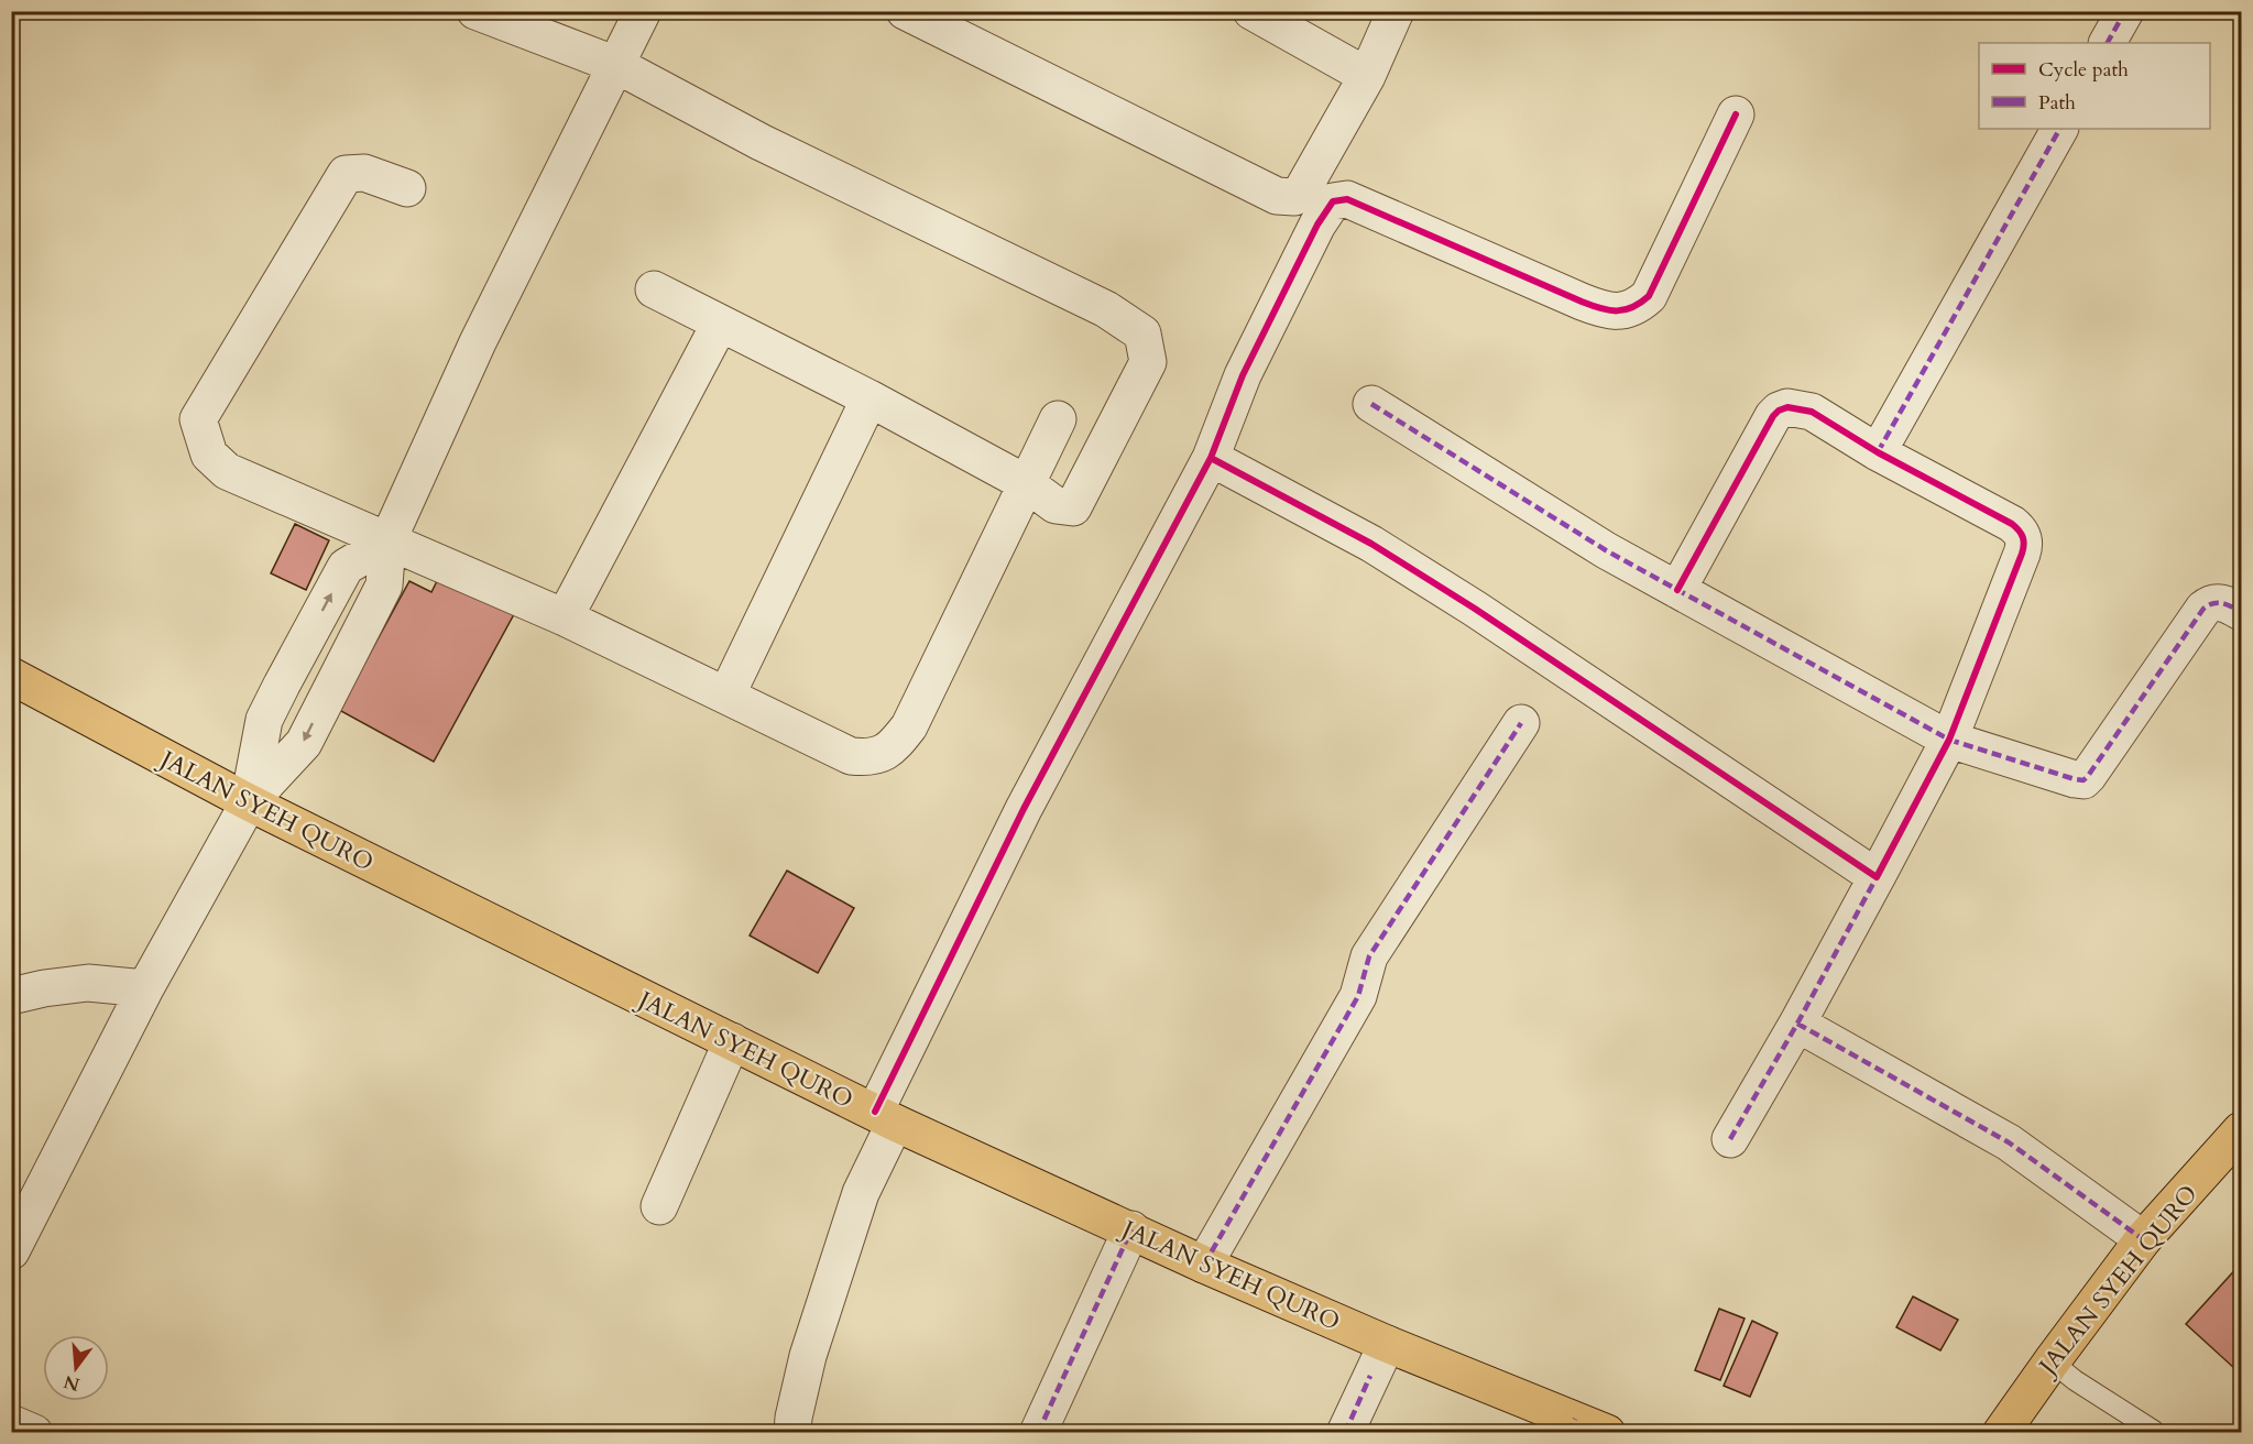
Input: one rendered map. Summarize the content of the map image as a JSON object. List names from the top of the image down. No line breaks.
{"streets":{"main road":["JALAN SYEH QURO"]},"legend":["Cycle path","Path"],"north":"bottom"}
